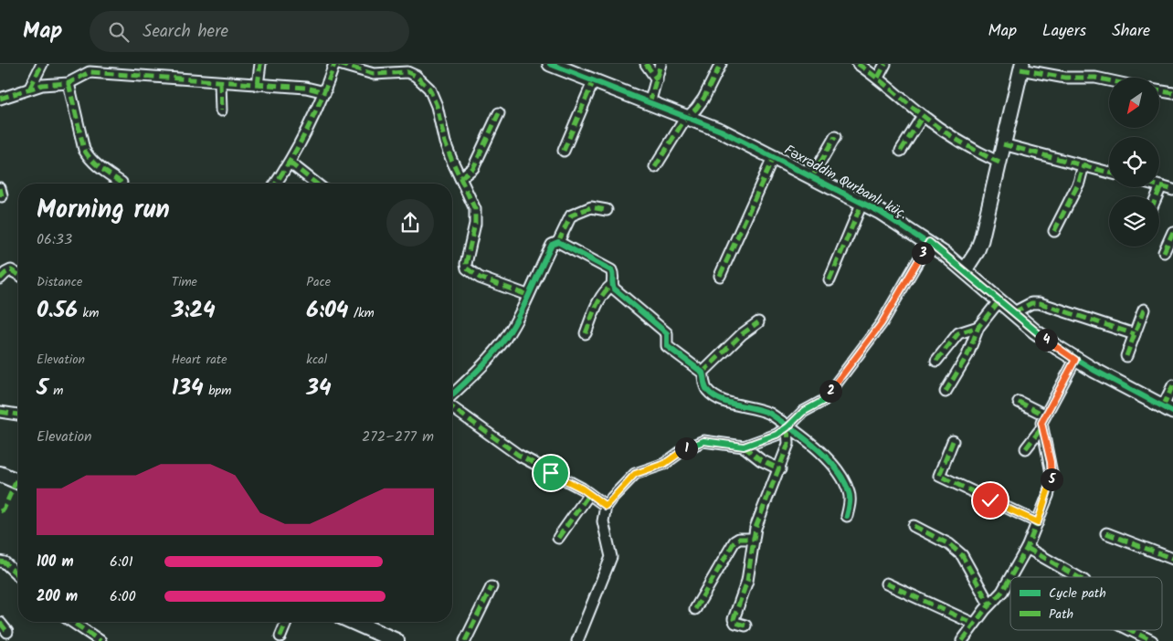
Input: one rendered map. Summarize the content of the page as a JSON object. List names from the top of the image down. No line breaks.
{"streets":{"street":["Fəxrəddin Qurbanlı küç."]},"legend":["Cycle path","Path"],"north":"bottom left","page":{"header":"Map","search":"Search here","nav":["Map","Layers","Share"],"heading":["Morning run","06:33"],"pins":["3","4","2","1","5"],"stats":[["Distance","0.56 km"],["Time","3:24"],["Pace","6:04 /km"],["Elevation","5 m"],["Heart rate","134 bpm"],["kcal","34"]],"chart":["Elevation","272–277 m"],"list":[{"name":"100 m","note":"6:01"},{"name":"200 m","note":"6:00"}]}}
